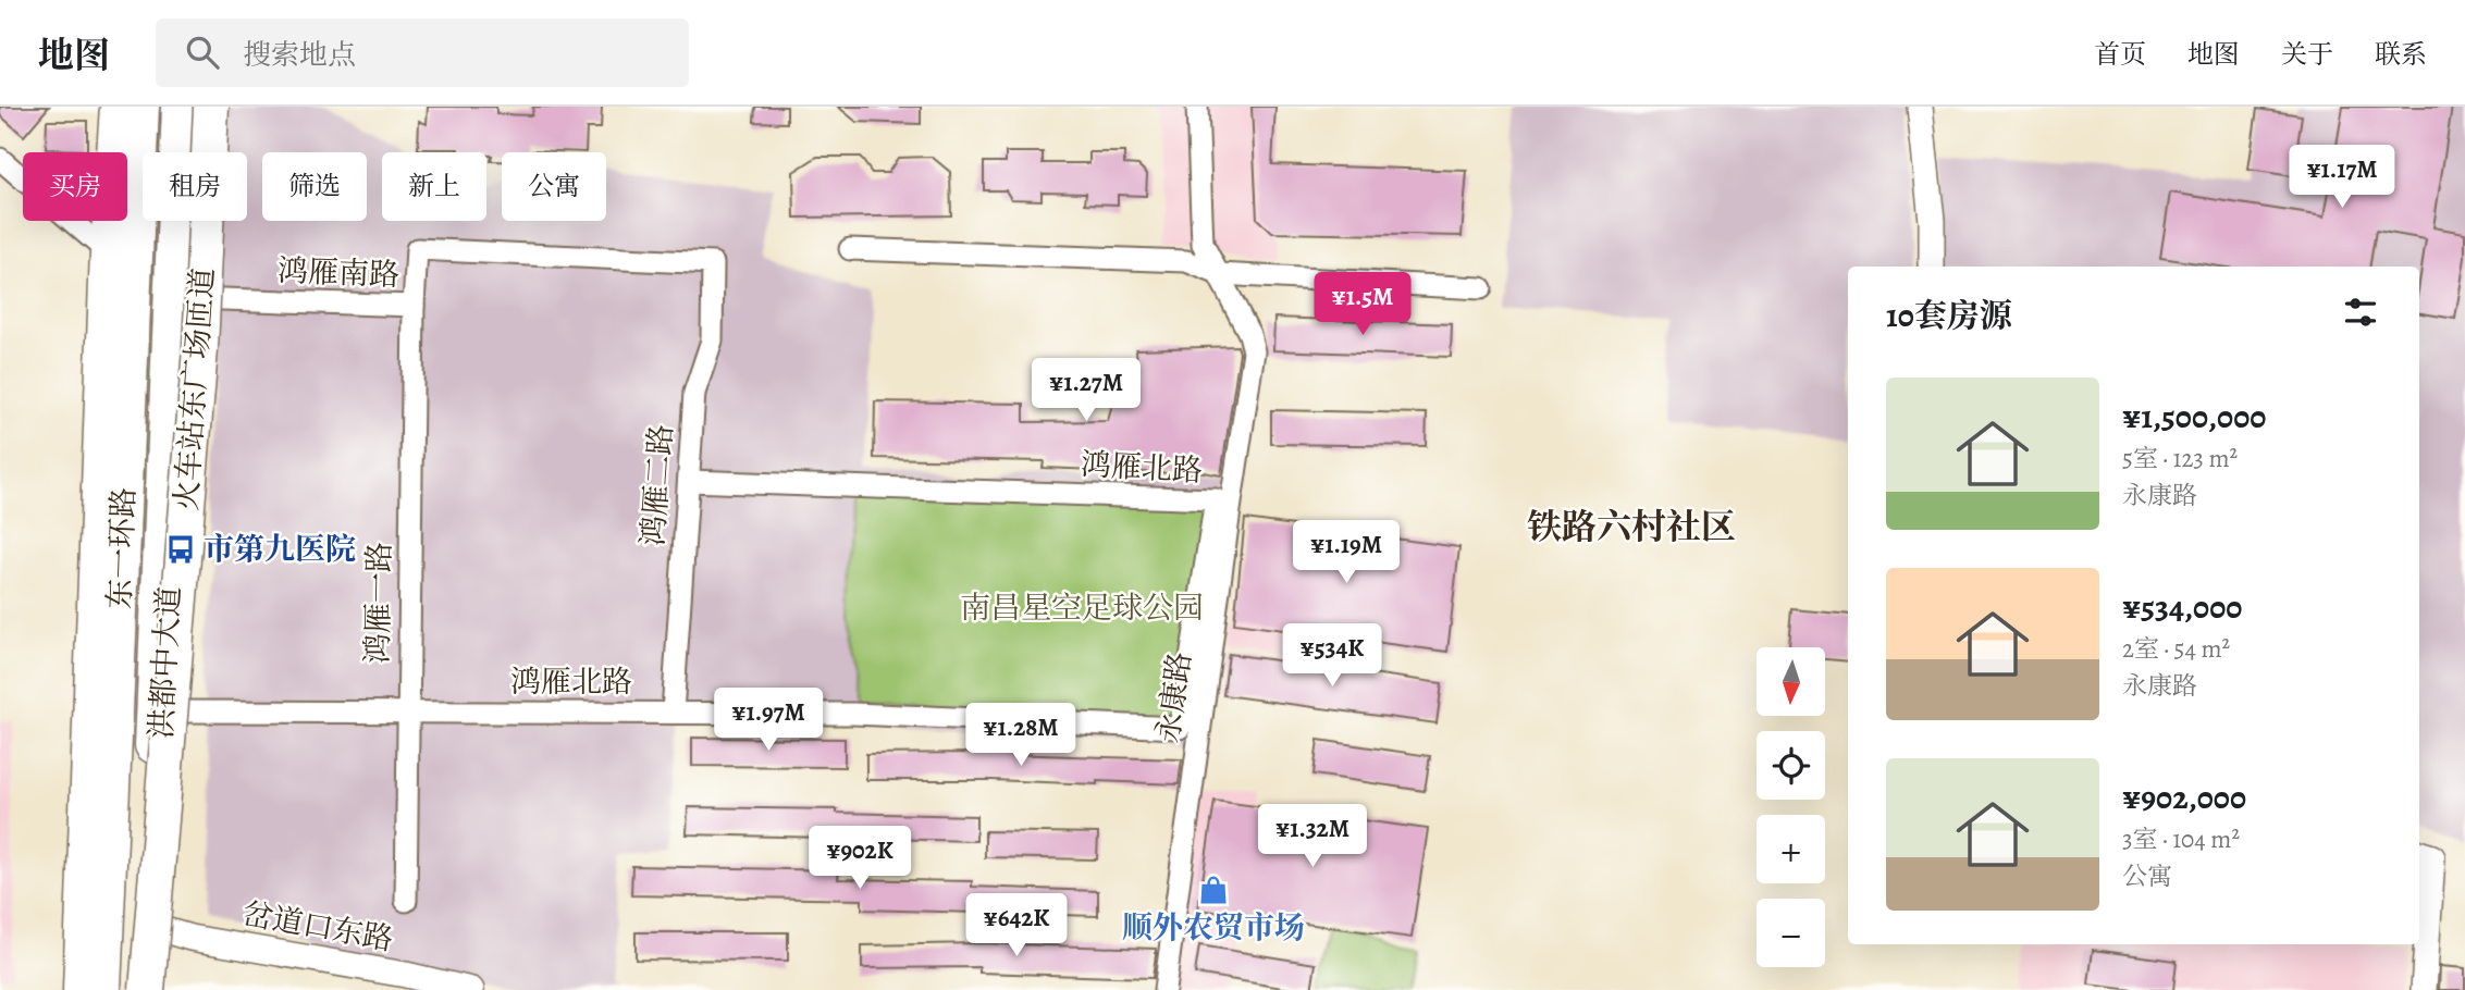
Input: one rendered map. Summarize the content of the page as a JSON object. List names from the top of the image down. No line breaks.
{"streets":{"highway":["火车站东广场匝道","东一环路"],"main road":["洪都中大道"],"street":["鸿雁南路","鸿雁北路","鸿雁二路","鸿雁一路","永康路","岔道口东路"]},"crossings":[["鸿雁南路","鸿雁二路"],["鸿雁南路","鸿雁一路"],["鸿雁南路","洪都中大道"],["火车站东广场匝道","东一环路"],["火车站东广场匝道","洪都中大道"],["鸿雁北路","鸿雁二路"],["鸿雁北路","鸿雁一路"],["鸿雁北路","洪都中大道"],["东一环路","洪都中大道"],["洪都中大道","岔道口东路"]],"districts":["铁路六村社区"],"parks":["南昌星空足球公园"],"places":{"bus stop":["市第九医院"],"shop":["顺外农贸市场"]},"north":"bottom","page":{"header":"地图","search":"搜索地点","nav":["首页","地图","关于","联系"],"price":["¥1.17M","¥1.5M","¥1.27M","¥1.19M","¥534K","¥1.97M","¥1.28M","¥1.32M","¥902K","¥642K"],"chip":["买房","租房","筛选","新上","公寓"],"heading":"10套房源","list":[{"name":"¥1,500,000","note":"5室 · 123 m² · 永康路"},{"name":"¥534,000","note":"2室 · 54 m² · 永康路"},{"name":"¥902,000","note":"3室 · 104 m² · 公寓"}],"map_buttons":["+","−"]}}
